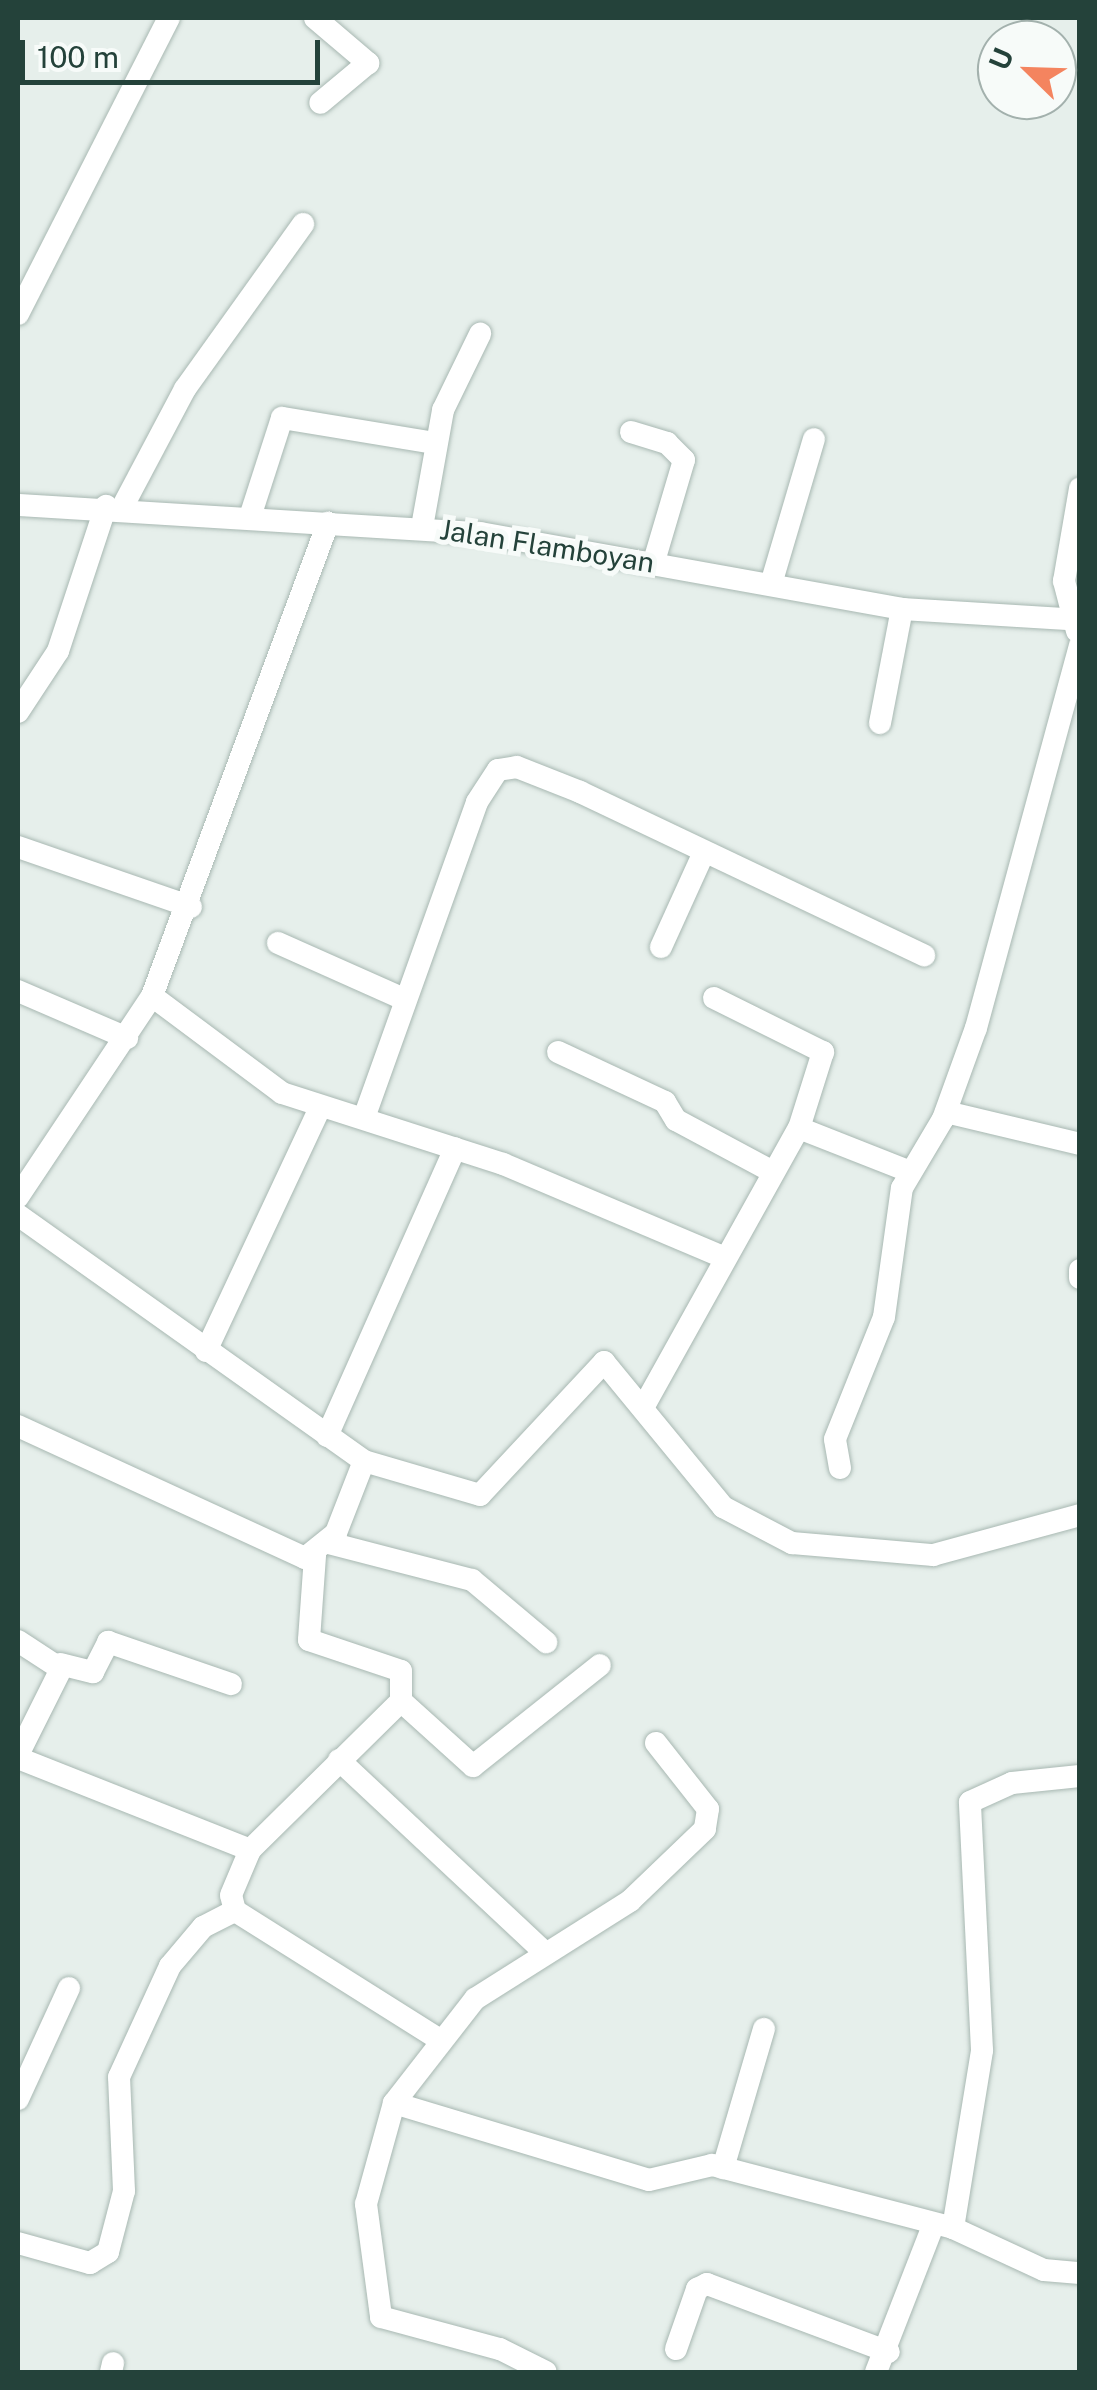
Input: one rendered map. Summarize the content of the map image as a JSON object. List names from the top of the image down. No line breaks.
{"streets":{"street":["Jalan Flamboyan"]},"scale_bar":"100 m","north":"top left"}
